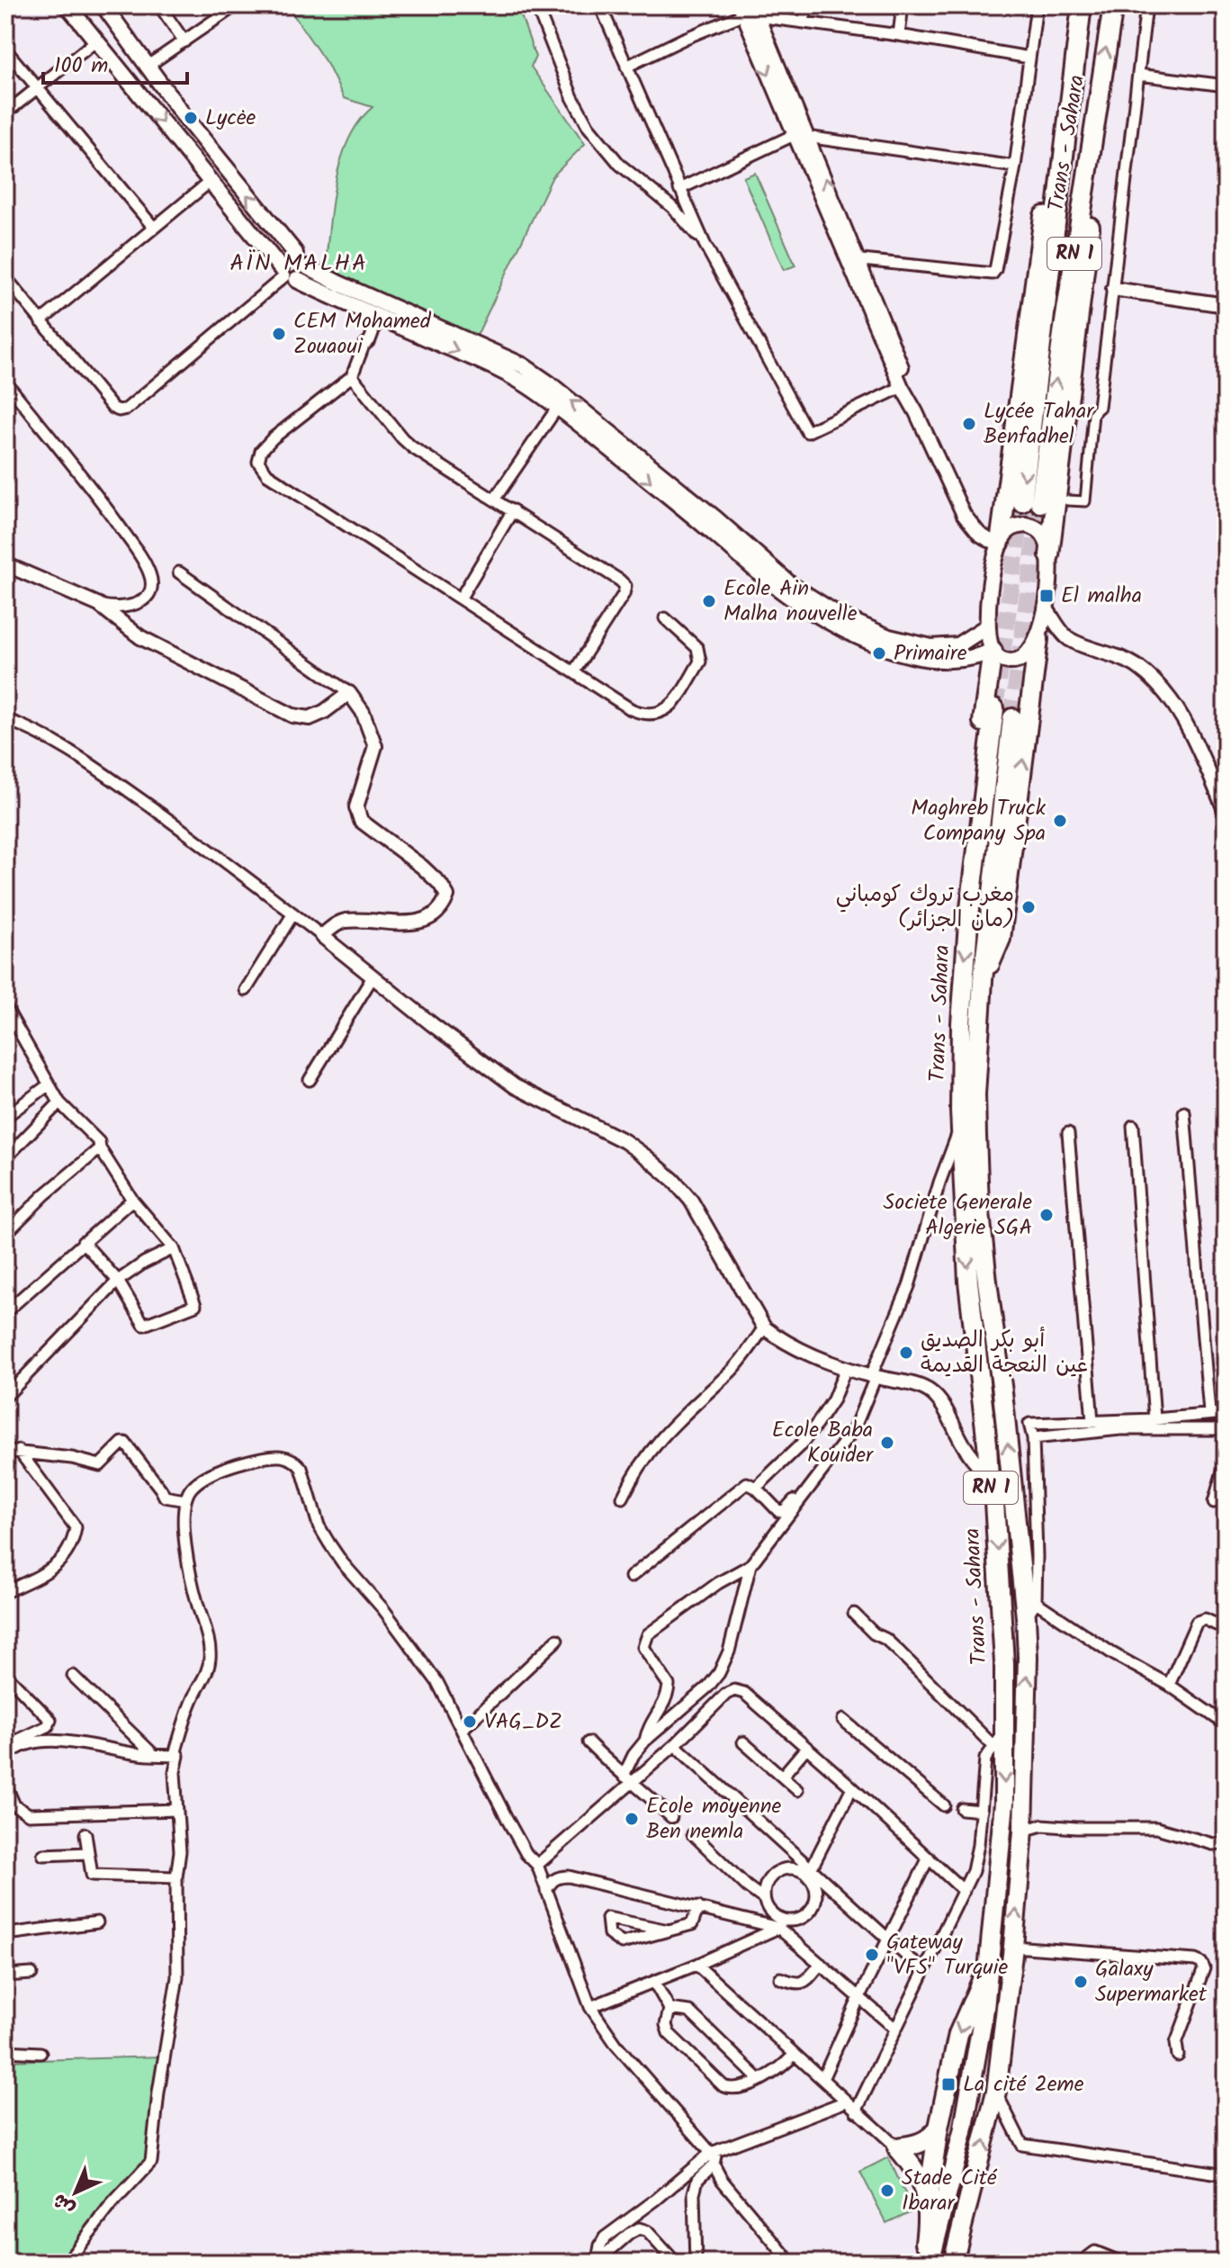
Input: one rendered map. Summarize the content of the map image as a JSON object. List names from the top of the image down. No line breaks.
{"streets":{"highway":["Trans - Sahara","RN 1"]},"districts":["AÏN MALHA"],"places":{"other":["Lycėe","CEM Mohamed Zouaoui","Lycée Tahar Benfadhel","Ecole Ain Malha nouvelle","Primaire","Maghreb Truck Company Spa","مغرب تروك كومباني (مان الجزائر)","Societe Generale Algerie SGA","أبو بكر الصديق عين النعجة القديمة","Ecole Baba Kouider","VAG_DZ","Ecole moyenne Ben nemla","Gateway \"VFS\" Turquie","Galaxy Supermarket","Stade Cité Ibarar"],"transit":["El malha","La cité 2eme"]},"scale_bar":"100 m","north":"bottom left"}
